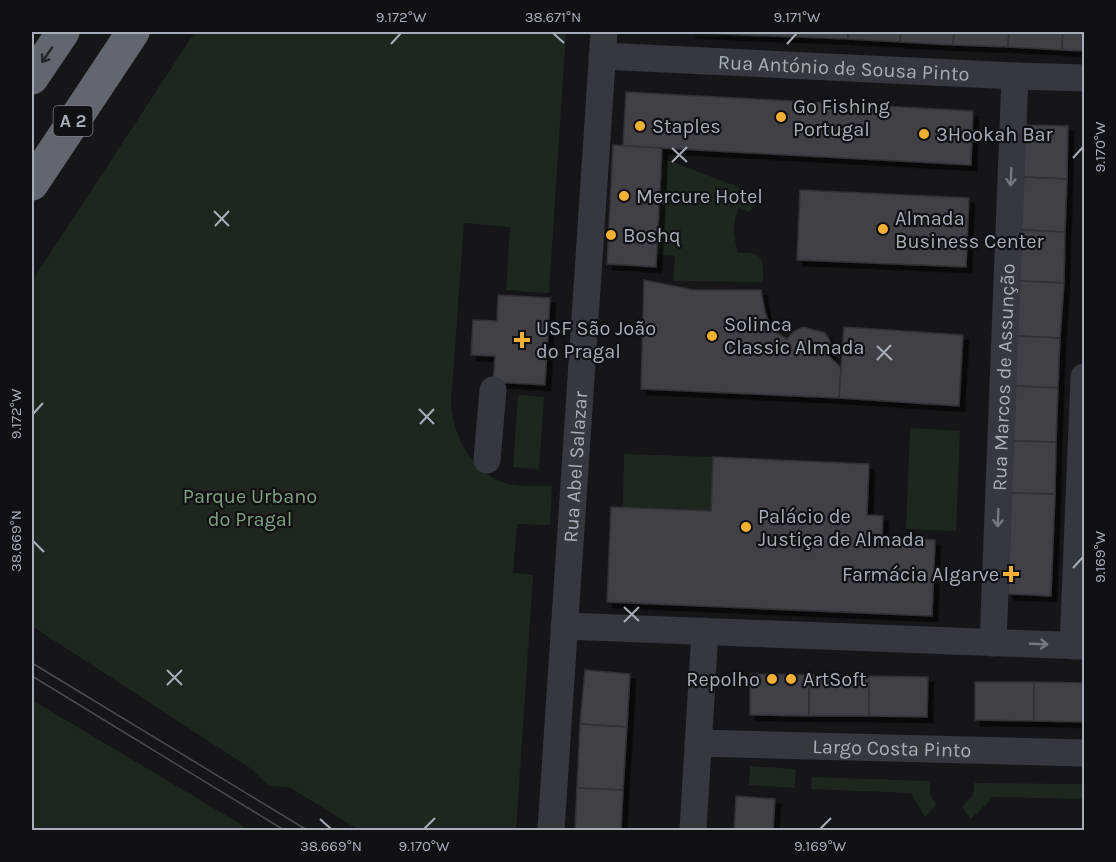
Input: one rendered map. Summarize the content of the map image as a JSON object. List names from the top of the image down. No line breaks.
{"streets":{"highway":["A 2"],"street":["Rua António de Sousa Pinto","Rua Marcos de Assunção","Rua Abel Salazar","Largo Costa Pinto"]},"crossings":[["Rua António de Sousa Pinto","Rua Marcos de Assunção"],["Rua António de Sousa Pinto","Rua Abel Salazar"]],"parks":["Parque Urbano do Pragal"],"places":{"other":["Go Fishing Portugal","Staples","3Hookah Bar","Mercure Hotel","Almada Business Center","Boshq","Solinca Classic Almada","Palácio de Justiça de Almada","Repolho","ArtSoft"],"health":["USF São João do Pragal","Farmácia Algarve"]},"coordinates":["9.172°W","38.671°N","9.171°W","9.170°W","38.669°N","9.169°W"]}
